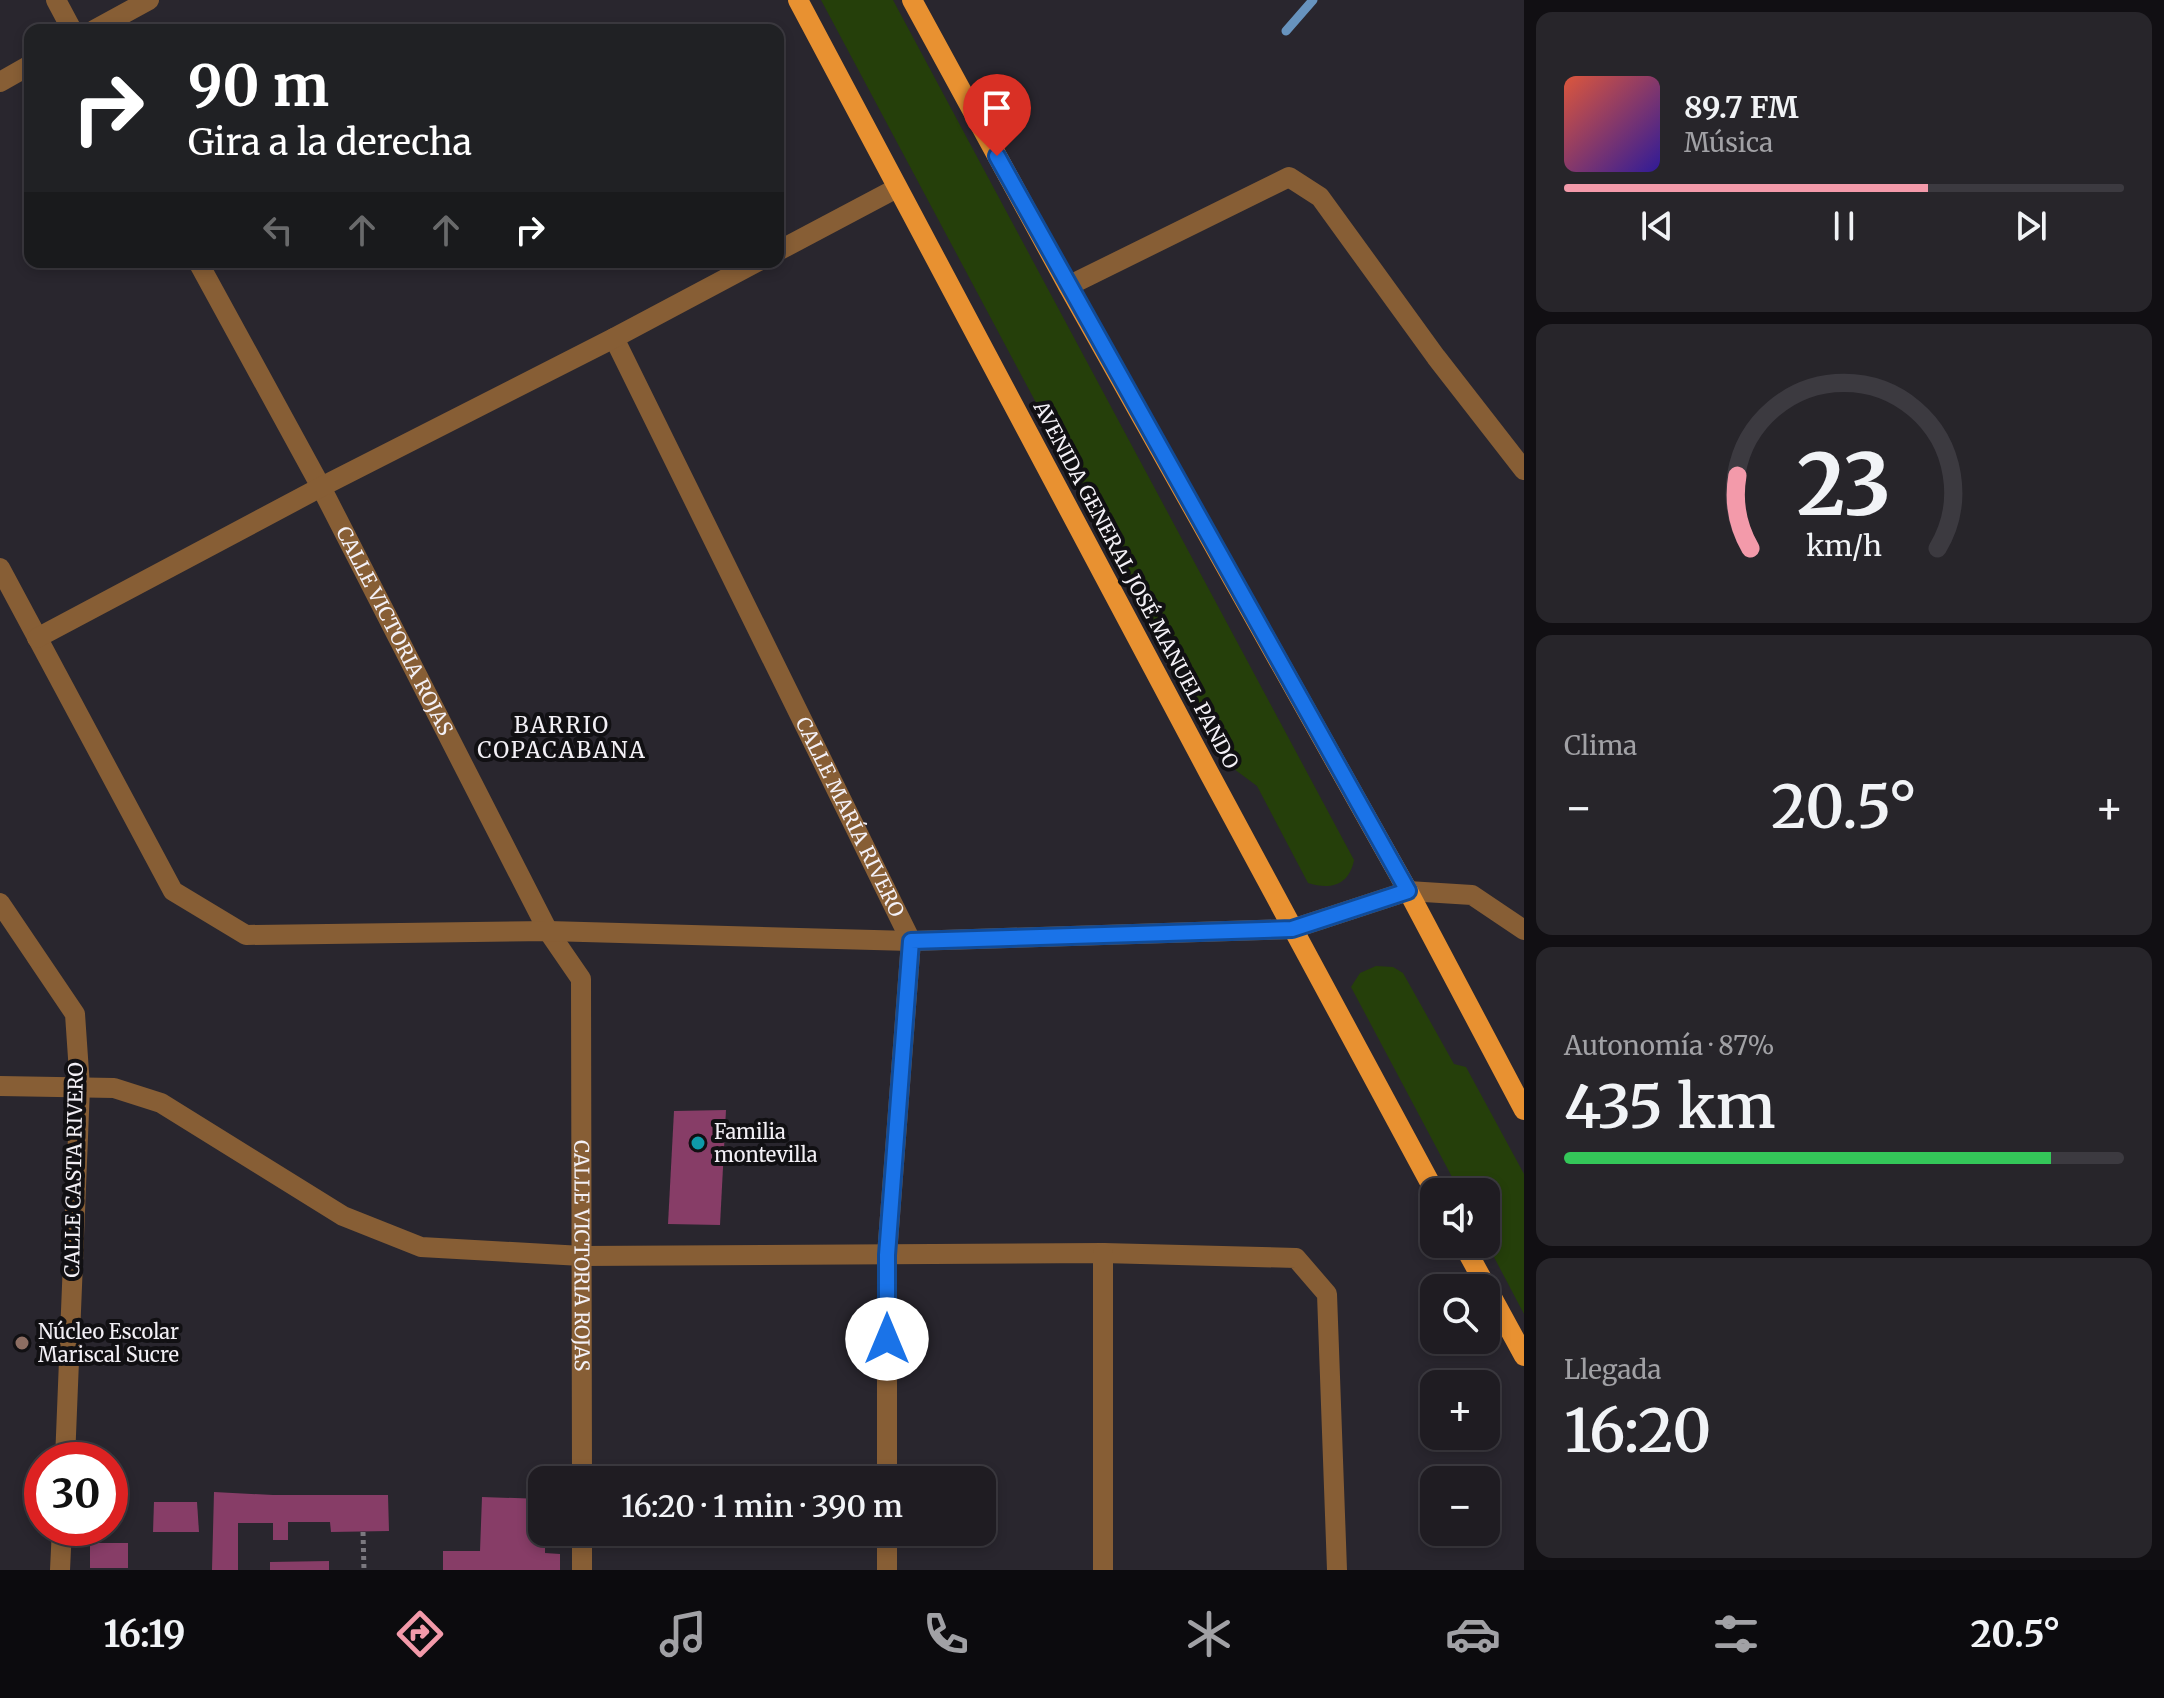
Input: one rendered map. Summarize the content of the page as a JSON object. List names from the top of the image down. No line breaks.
{"streets":{"main road":["AVENIDA GENERAL JOSÉ MANUEL PANDO"],"street":["CALLE VICTORIA ROJAS","CALLE MARÍA RIVERO","CALLE CASTA RIVERO"]},"districts":["BARRIO COPACABANA"],"places":["Familia montevilla","Núcleo Escolar Mariscal Sucre"],"page":{"turn":["90 m","Gira a la derecha"],"song":["89.7 FM","Música"],"tile":["Clima",["Autonomía · 87%","435 km"],["Llegada","16:20"]],"heat":["−","20.5°","+"],"map_buttons":["+","−"],"limit":"30","trip":"16:20 · 1 min · 390 m","tabs":["16:19","20.5°"],"gauge":["23","km/h"]}}
